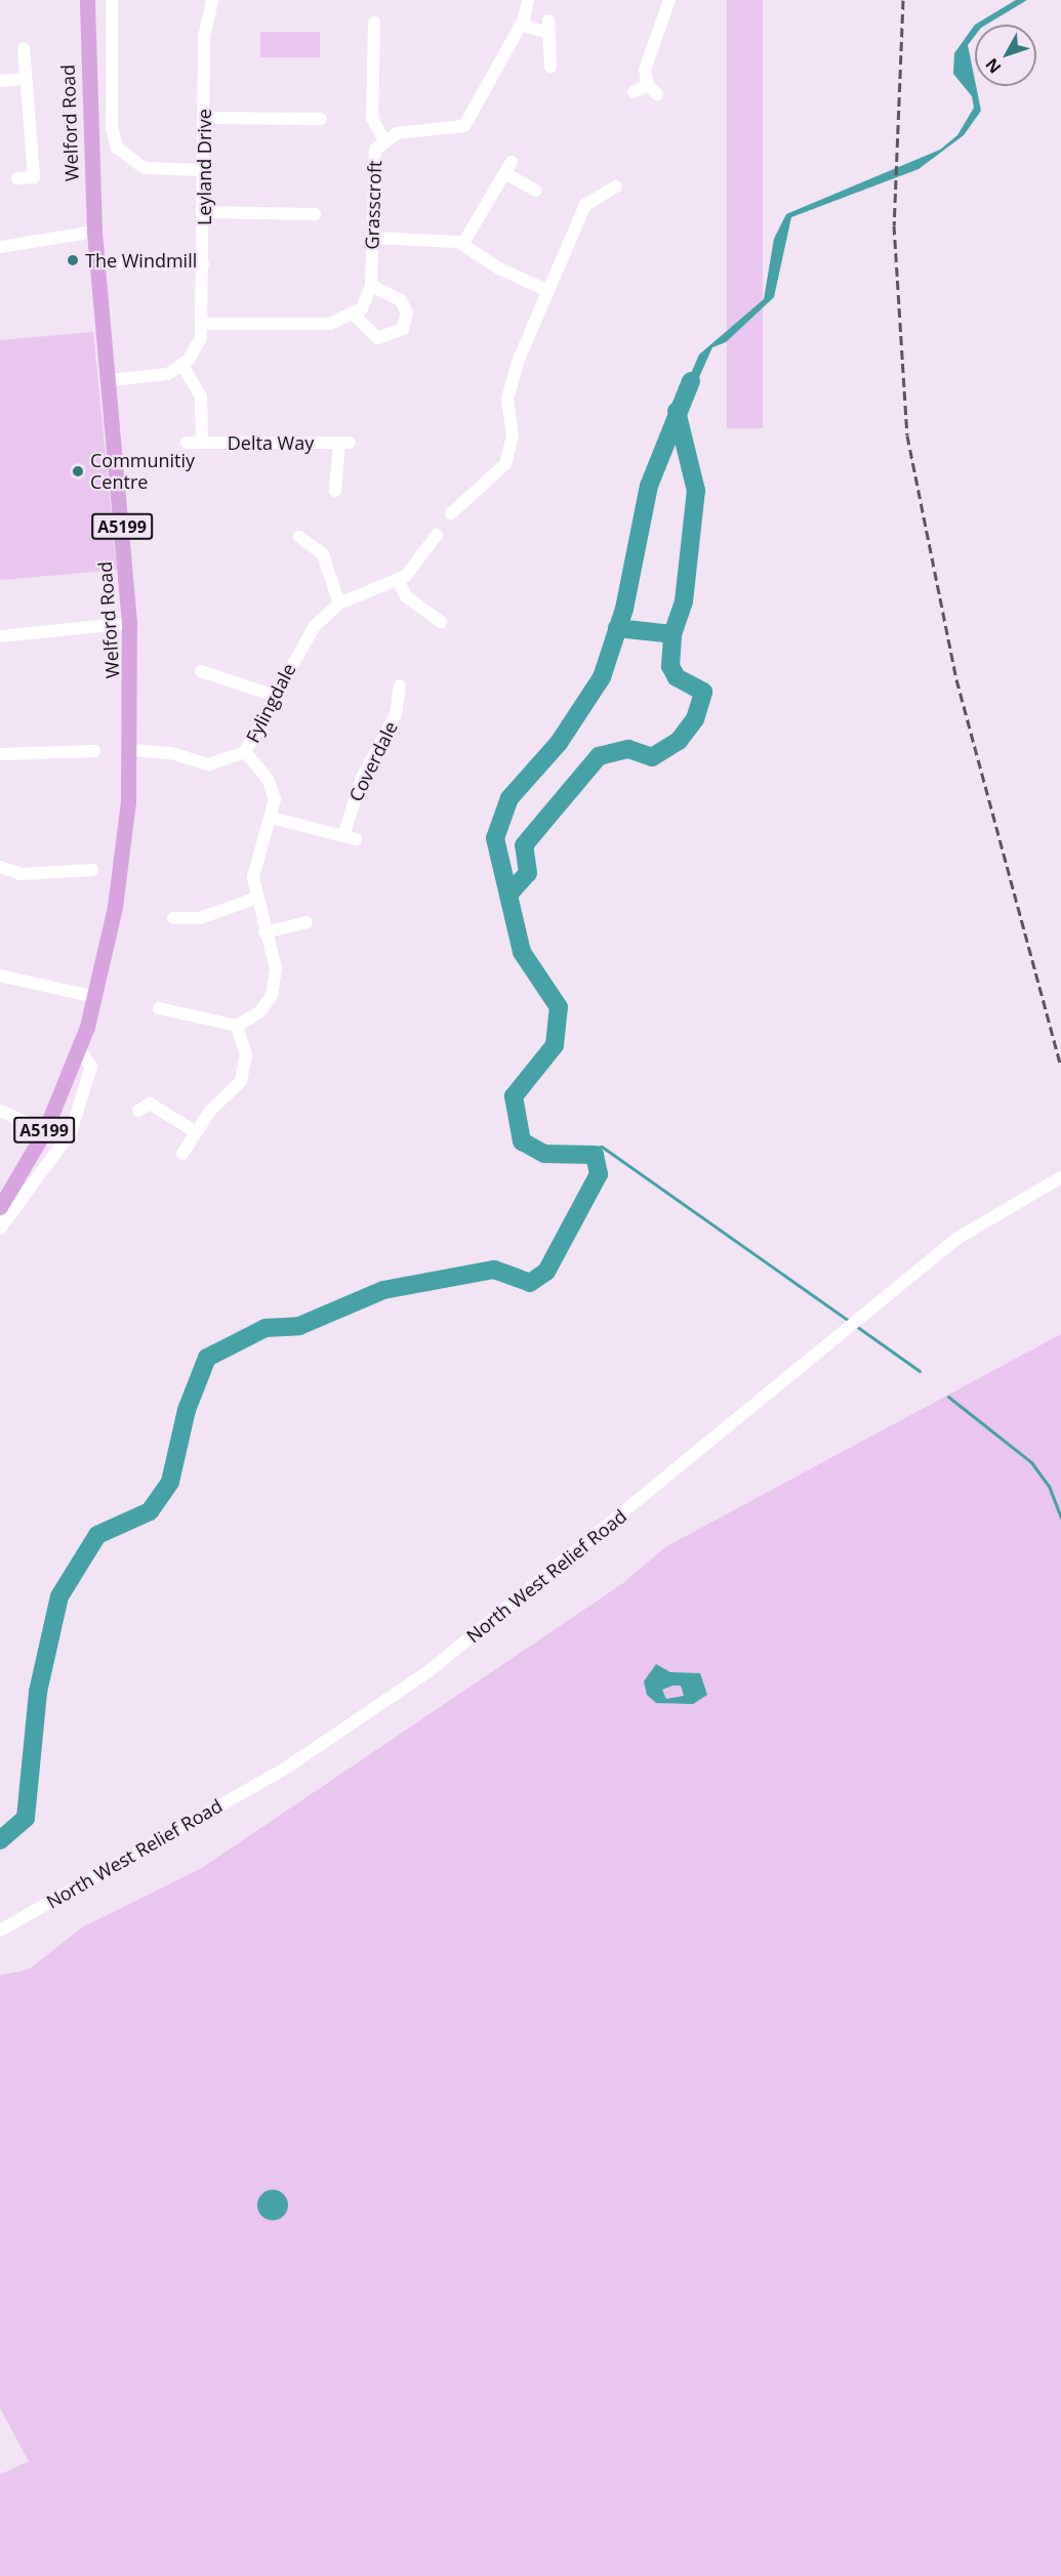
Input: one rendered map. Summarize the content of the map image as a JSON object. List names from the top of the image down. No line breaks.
{"streets":{"main road":["Welford Road","A5199"],"street":["Leyland Drive","Grasscroft","Delta Way","Fylingdale","Coverdale","North West Relief Road"]},"crossings":[["Welford Road","Fylingdale"],["Leyland Drive","Delta Way"]],"places":["The Windmill","Communitiy Centre"],"north":"bottom left"}
